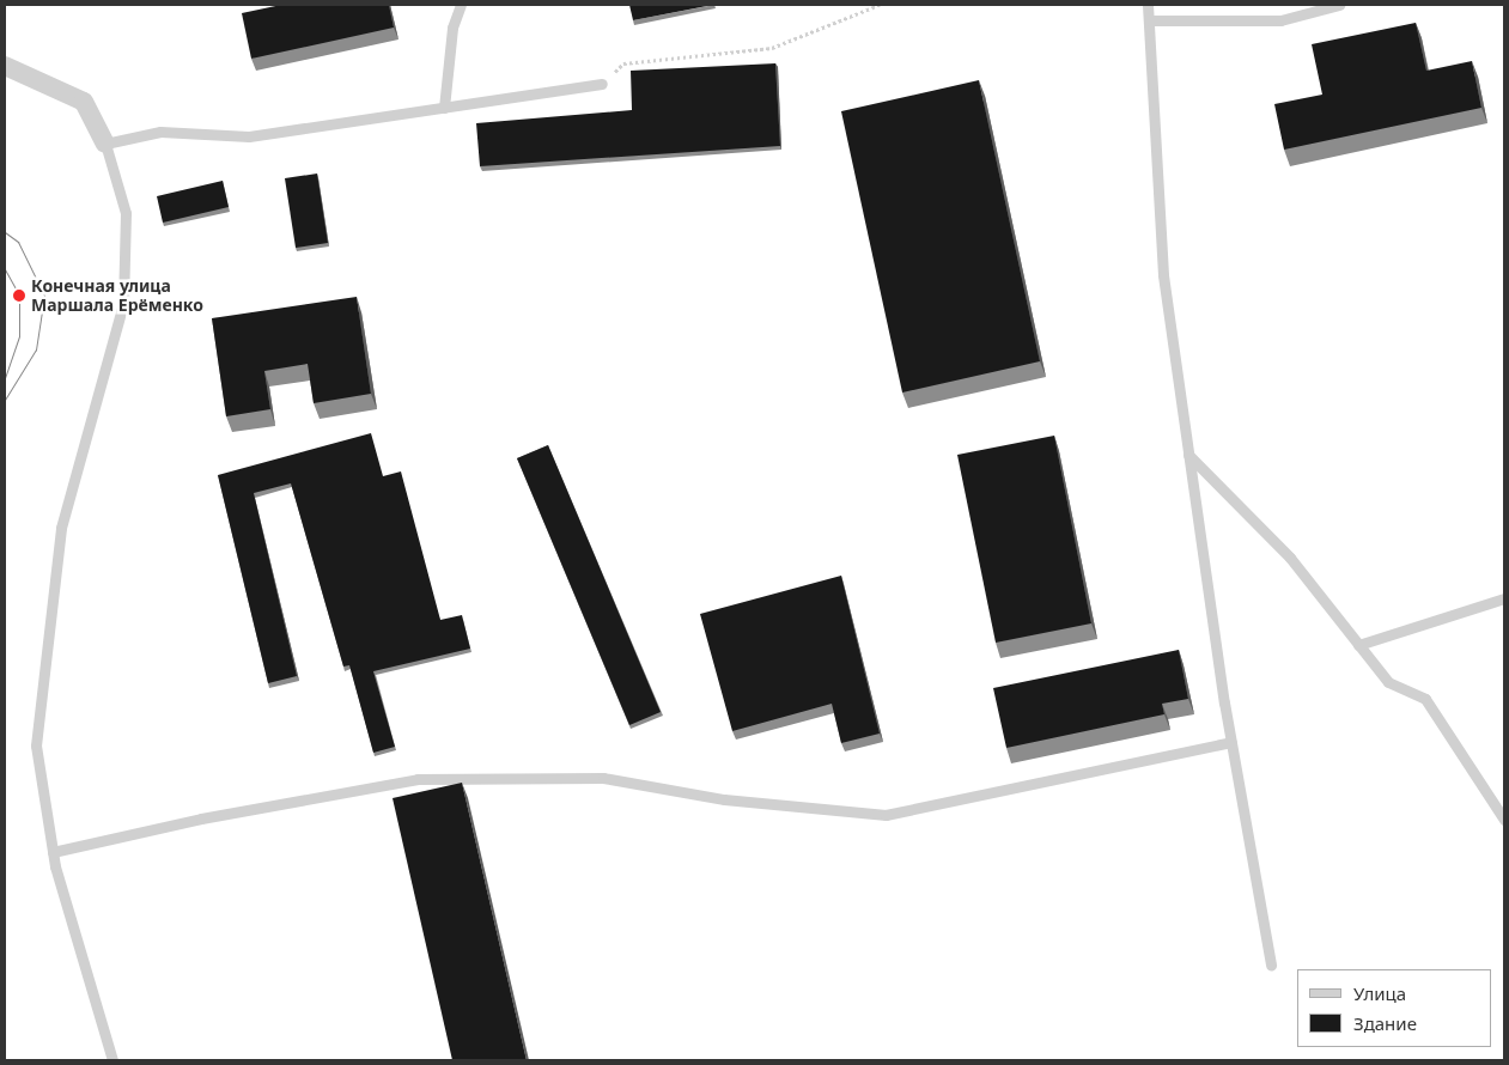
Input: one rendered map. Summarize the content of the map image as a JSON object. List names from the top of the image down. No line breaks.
{"places":["Конечная улица Маршала Ерёменко"],"legend":["Улица","Здание"]}
